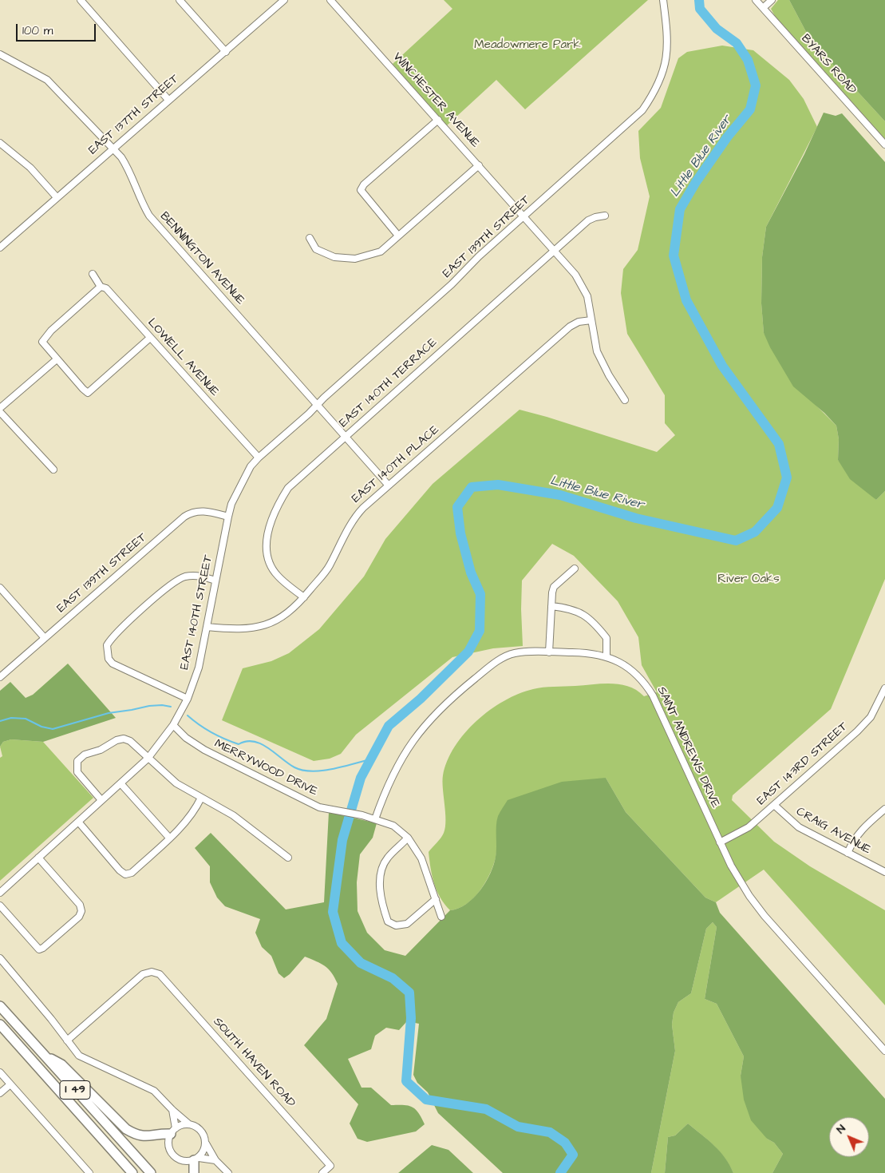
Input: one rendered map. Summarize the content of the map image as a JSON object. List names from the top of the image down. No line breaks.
{"streets":{"highway":["I 49"],"street":["BYARS ROAD","WINCHESTER AVENUE","EAST 137TH STREET","EAST 139TH STREET","BENNINGTON AVENUE","LOWELL AVENUE","EAST 140TH TERRACE","EAST 140TH PLACE","EAST 140TH STREET","SAINT ANDREWS DRIVE","EAST 143RD STREET","MERRYWOOD DRIVE","CRAIG AVENUE","SOUTH HAVEN ROAD"]},"crossings":[["WINCHESTER AVENUE","EAST 139TH STREET"],["WINCHESTER AVENUE","EAST 140TH TERRACE"],["WINCHESTER AVENUE","EAST 140TH PLACE"],["EAST 137TH STREET","BENNINGTON AVENUE"],["EAST 139TH STREET","BENNINGTON AVENUE"],["EAST 139TH STREET","LOWELL AVENUE"],["EAST 139TH STREET","EAST 140TH STREET"],["BENNINGTON AVENUE","EAST 140TH TERRACE"],["BENNINGTON AVENUE","EAST 140TH PLACE"],["LOWELL AVENUE","EAST 140TH STREET"],["EAST 140TH TERRACE","EAST 140TH PLACE"],["EAST 140TH PLACE","EAST 140TH STREET"],["EAST 140TH STREET","MERRYWOOD DRIVE"],["SAINT ANDREWS DRIVE","EAST 143RD STREET"],["SAINT ANDREWS DRIVE","MERRYWOOD DRIVE"],["EAST 143RD STREET","CRAIG AVENUE"]],"water":["Little Blue River"],"parks":["Meadowmere Park","River Oaks"],"scale_bar":"100 m","north":"top left"}
